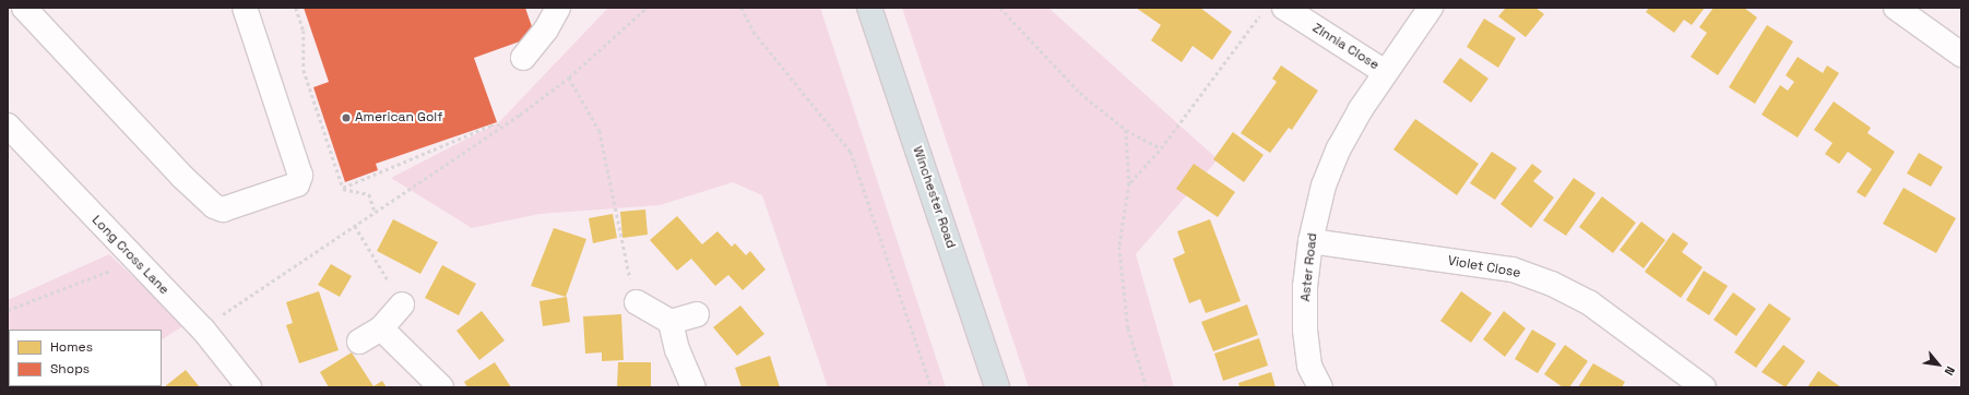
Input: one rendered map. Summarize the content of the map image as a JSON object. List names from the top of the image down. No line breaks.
{"streets":{"main road":["Winchester Road"],"street":["Zinnia Close","Long Cross Lane","Aster Road","Violet Close"]},"crossings":[["Zinnia Close","Aster Road"],["Aster Road","Violet Close"]],"places":["American Golf"],"legend":["Homes","Shops"],"north":"bottom right"}
